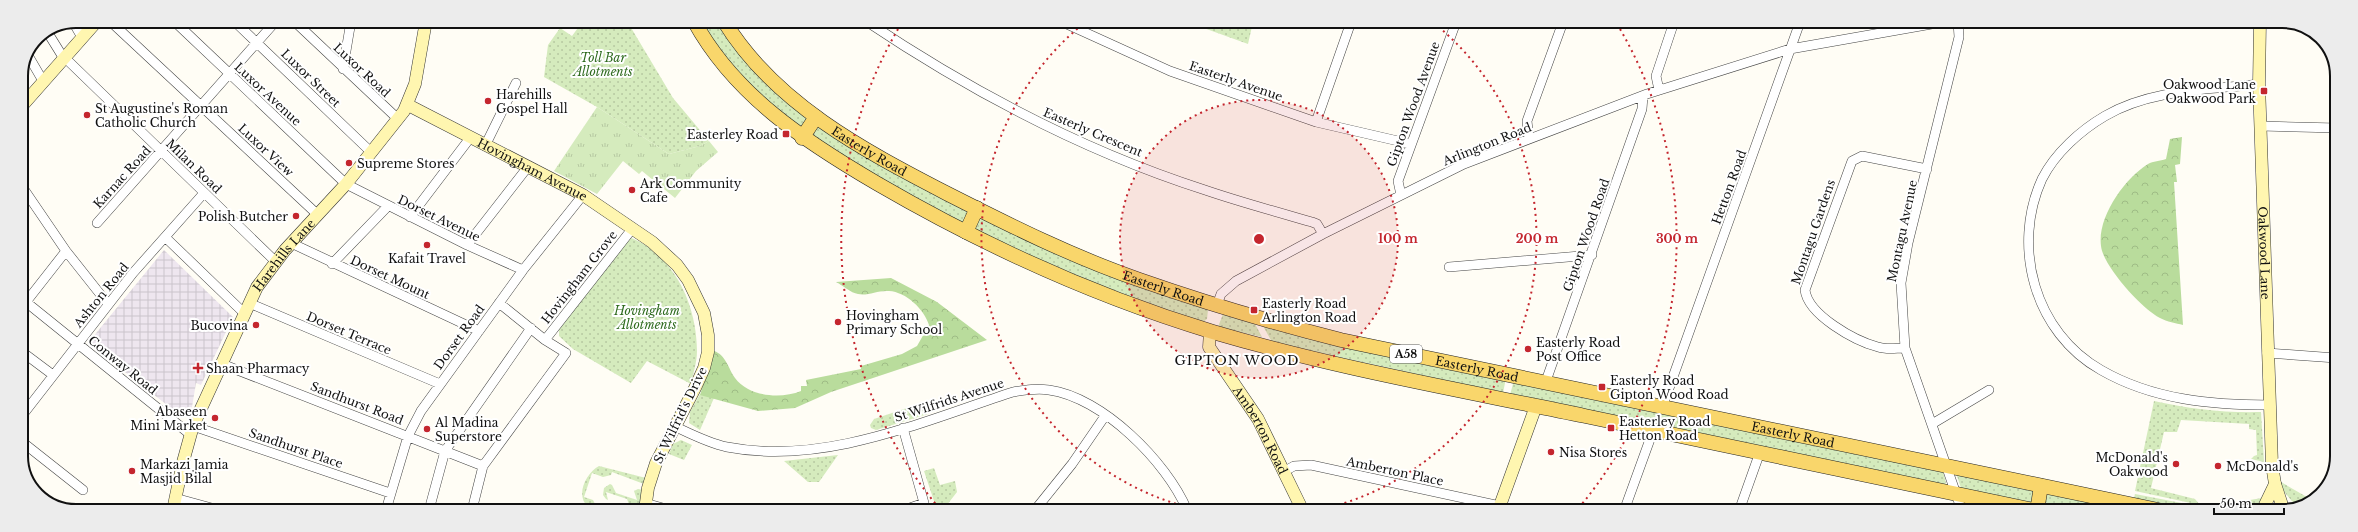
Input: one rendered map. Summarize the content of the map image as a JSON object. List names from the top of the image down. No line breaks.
{"streets":{"main road":["Easterly Road","A58"],"street":["Luxor Road","Luxor Street","Easterly Avenue","Luxor Avenue","Gipton Wood Avenue","Easterly Crescent","Arlington Road","Luxor View","Milan Road","Hovingham Avenue","Karnac Road","Hetton Road","Dorset Avenue","Montagu Avenue","Montagu Gardens","Gipton Wood Road","Oakwood Lane","Harehills Lane","Dorset Mount","Hovingham Grove","Ashton Road","Dorset Terrace","Dorset Road","Conway Road","St Wilfrids Avenue","Sandhurst Road","St Wilfrid's Drive","Amberton Road","Sandhurst Place","Amberton Place"]},"crossings":[["Luxor Road","Harehills Lane"],["Luxor Street","Karnac Road"],["Luxor Street","Harehills Lane"],["Easterly Avenue","Gipton Wood Avenue"],["Luxor Avenue","Karnac Road"],["Luxor Avenue","Dorset Avenue"],["Luxor Avenue","Harehills Lane"],["Gipton Wood Avenue","Arlington Road"],["Easterly Crescent","Arlington Road"],["Arlington Road","Easterly Road"],["Arlington Road","Hetton Road"],["Arlington Road","Gipton Wood Road"],["Luxor View","Karnac Road"],["Luxor View","Harehills Lane"],["Easterly Road","Hetton Road"],["Easterly Road","Montagu Avenue"],["Easterly Road","Gipton Wood Road"],["Easterly Road","Amberton Road"],["Milan Road","Karnac Road"],["Milan Road","Harehills Lane"],["Milan Road","Ashton Road"],["Hovingham Avenue","Harehills Lane"],["Hovingham Avenue","Hovingham Grove"],["Hovingham Avenue","Dorset Road"],["Hovingham Avenue","St Wilfrid's Drive"],["Dorset Avenue","Harehills Lane"],["Dorset Avenue","Dorset Road"],["Montagu Avenue","Montagu Gardens"],["Harehills Lane","Dorset Mount"],["Harehills Lane","Dorset Terrace"],["Harehills Lane","Conway Road"],["Harehills Lane","Sandhurst Road"],["Harehills Lane","Sandhurst Place"],["Dorset Mount","Dorset Road"],["Ashton Road","Conway Road"],["Dorset Terrace","Dorset Road"],["Dorset Road","Sandhurst Road"],["Dorset Road","Sandhurst Place"],["Conway Road","Sandhurst Place"],["St Wilfrids Avenue","St Wilfrid's Drive"],["Amberton Road","Amberton Place"]],"districts":["GIPTON WOOD"],"parks":["Toll Bar Allotments","Hovingham Allotments"],"places":{"transit":["Oakwood Lane Oakwood Park","Easterley Road","Easterly Road Arlington Road","Easterly Road Gipton Wood Road","Easterley Road Hetton Road"],"other":["Harehills Gospel Hall","St Augustine's Roman Catholic Church","Supreme Stores","Ark Community Cafe","Polish Butcher","Kafait Travel","Hovingham Primary School","Bucovina","Easterly Road Post Office","Abaseen Mini Market","Al Madina Superstore","Nisa Stores","McDonald's Oakwood","McDonald's","Markazi Jamia Masjid Bilal"],"health":["Shaan Pharmacy"]},"scale_bar":"50 m","rings":["100 m","200 m","300 m"]}
